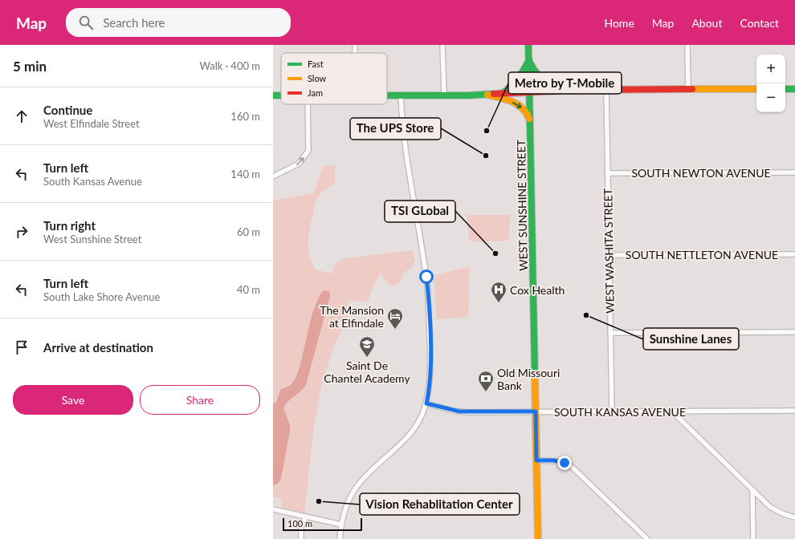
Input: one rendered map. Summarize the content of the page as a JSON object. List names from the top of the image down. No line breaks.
{"streets":{"main road":["WEST SUNSHINE STREET"],"street":["SOUTH NEWTON AVENUE","WEST WASHITA STREET","SOUTH NETTLETON AVENUE","SOUTH KANSAS AVENUE"]},"crossings":[["SOUTH NEWTON AVENUE","WEST WASHITA STREET"],["WEST SUNSHINE STREET","SOUTH KANSAS AVENUE"],["WEST WASHITA STREET","SOUTH NETTLETON AVENUE"],["WEST WASHITA STREET","SOUTH KANSAS AVENUE"]],"places":{"other":["Metro by T-Mobile","The UPS Store","TSI GLobal","Sunshine Lanes","Vision Rehablitation Center"],"hospital":["Cox Health"],"hotel":["The Mansion at Elfindale"],"school or university":["Saint De Chantel Academy"],"bank":["Old Missouri Bank"]},"legend":["Fast","Slow","Jam"],"scale_bar":"100 m","page":{"header":"Map","search":"Search here","nav":["Home","Map","About","Contact"],"heading":["5 min","Walk · 400 m"],"map_buttons":["+","−"],"list":[["Continue","West Elfindale Street","160 m"],["Turn left","South Kansas Avenue","140 m"],["Turn right","West Sunshine Street","60 m"],["Turn left","South Lake Shore Avenue","40 m"],"Arrive at destination"],"buttons":["Save","Share"],"scale":"100 m"}}
